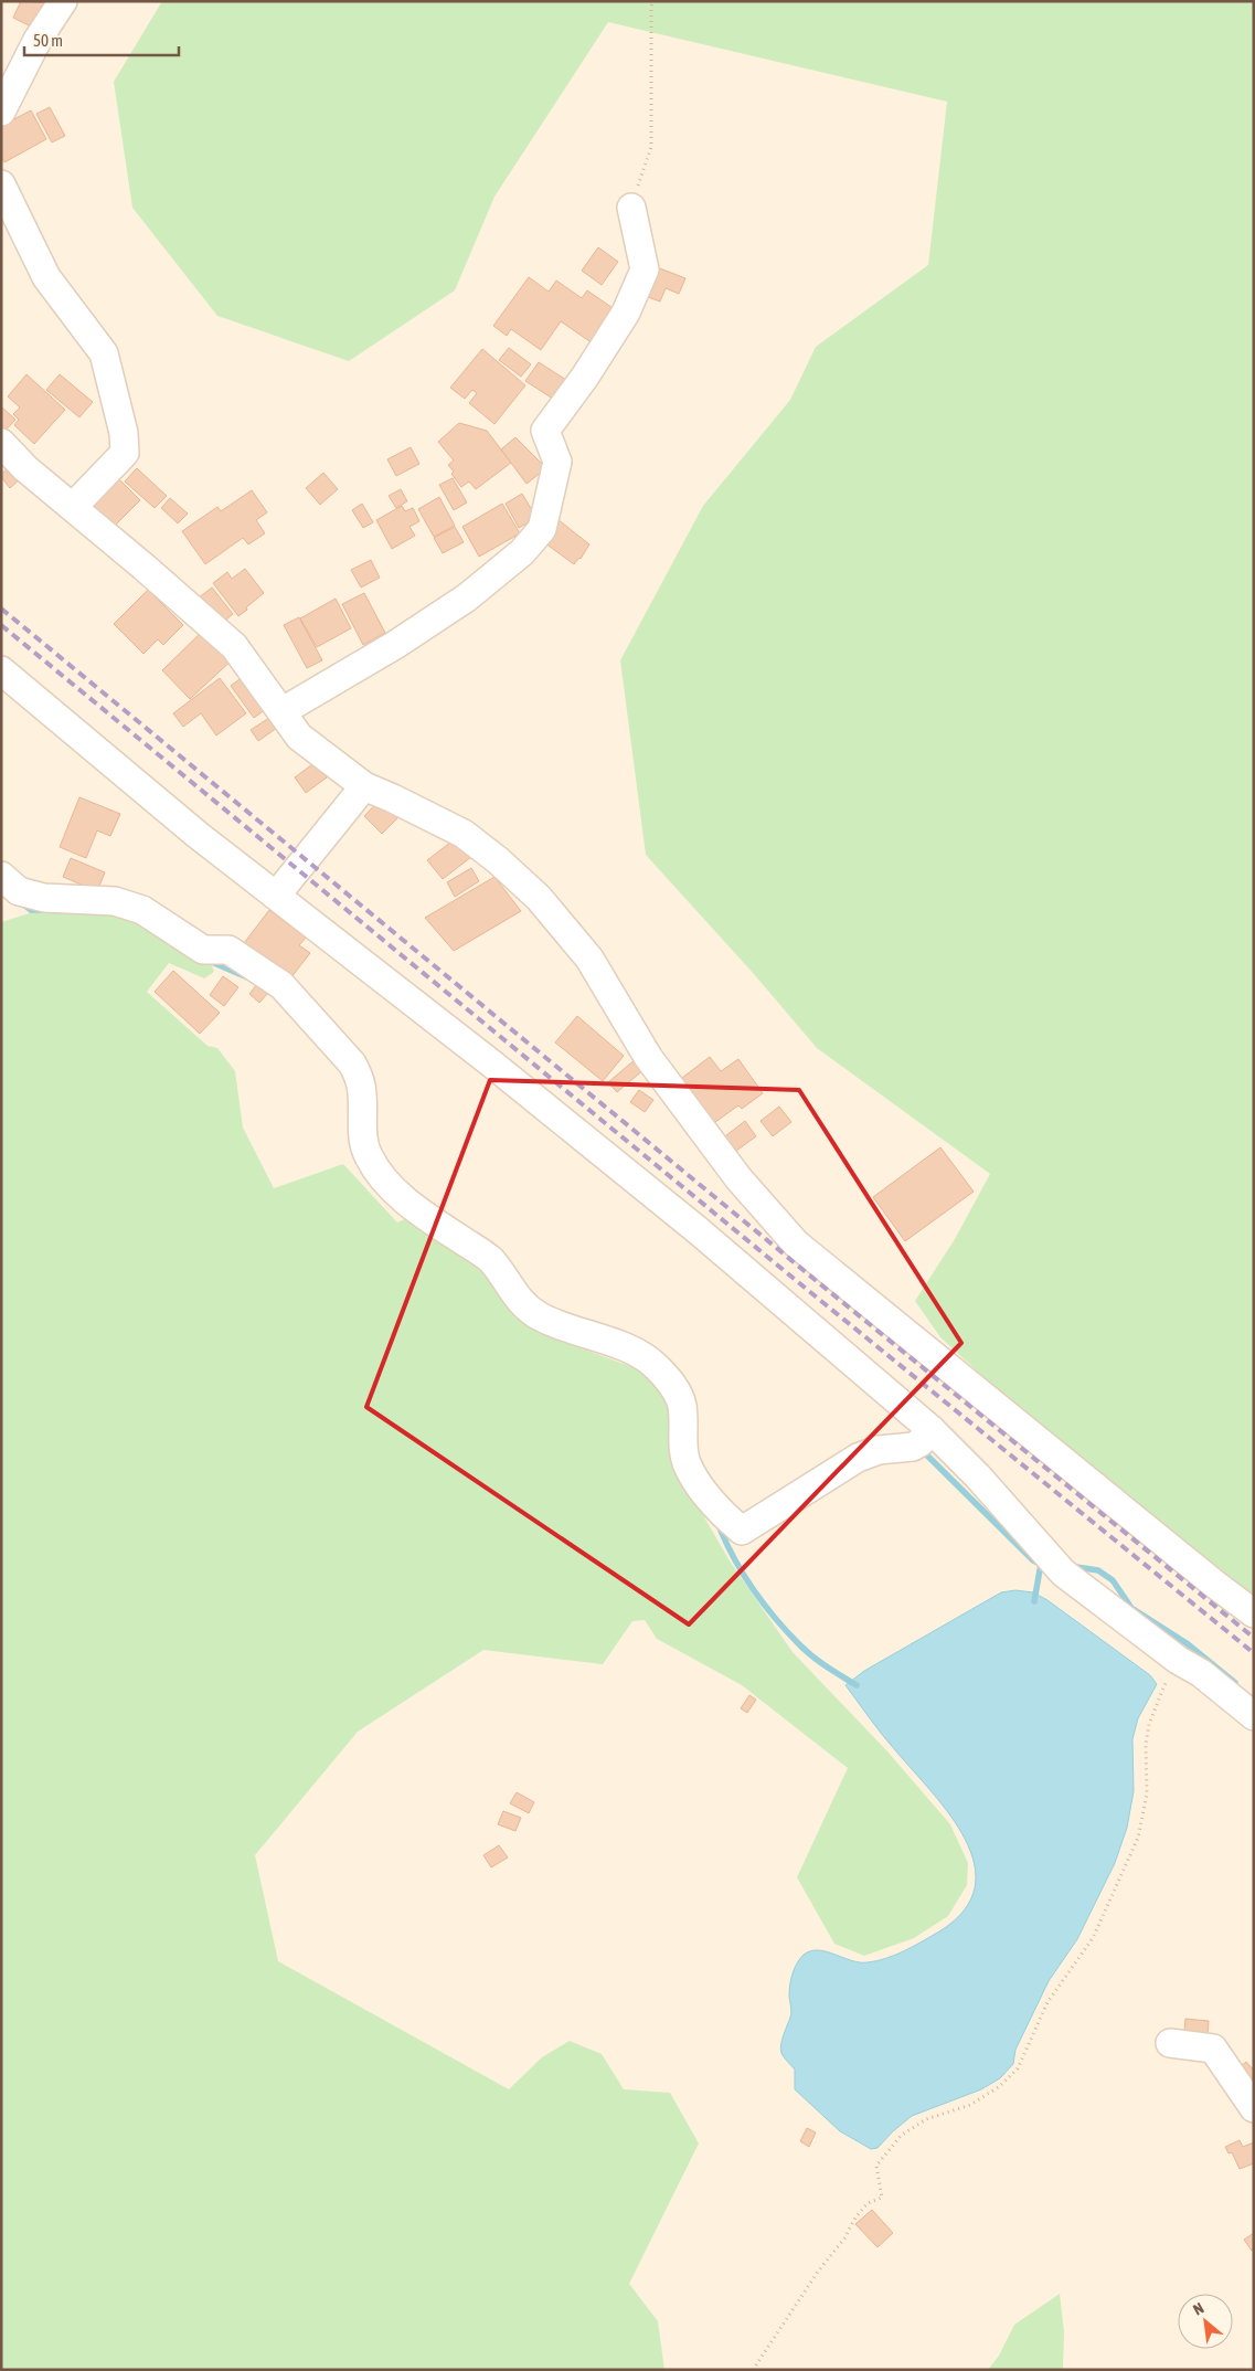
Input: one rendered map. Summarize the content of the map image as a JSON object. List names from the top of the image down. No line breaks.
{"scale_bar":"50 m","north":"top left"}
